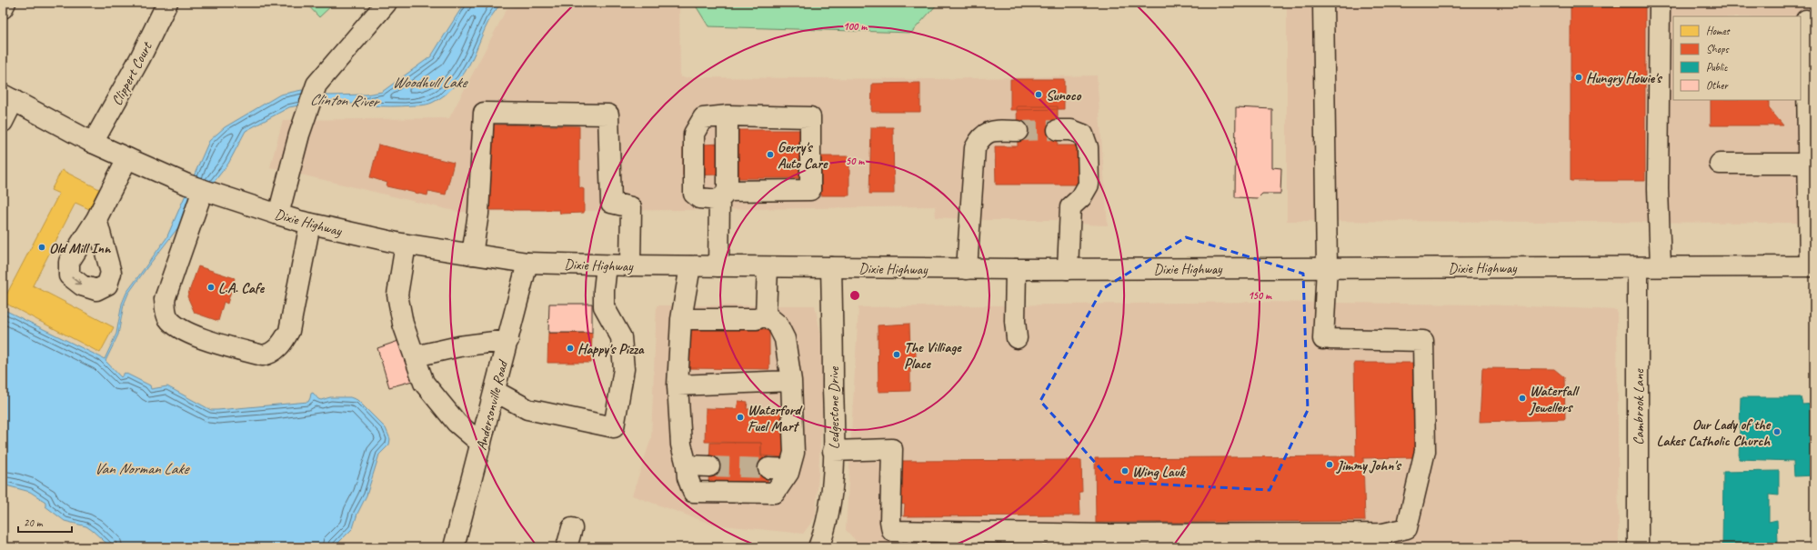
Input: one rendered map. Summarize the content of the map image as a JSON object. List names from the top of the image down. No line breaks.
{"streets":{"main road":["Clippert Court","Dixie Highway","Andersonville Road","Cambrook Lane","Ledgestone Drive"]},"crossings":[["Clippert Court","Dixie Highway"],["Dixie Highway","Andersonville Road"],["Dixie Highway","Cambrook Lane"],["Dixie Highway","Ledgestone Drive"]],"water":["Woodhull Lake","Clinton River","Van Norman Lake"],"places":["Hungry Howie's","Sunoco","Gerry's Auto Care","Old Mill Inn","L.A. Cafe","Happy's Pizza","The Villiage Place","Waterfall Jewellers","Waterford Fuel Mart","Our Lady of the Lakes Catholic Church","Jimmy John's","Wing Lauk"],"legend":["Homes","Shops","Public","Other"],"scale_bar":"20 m","rings":["100 m","50 m","150 m"]}
